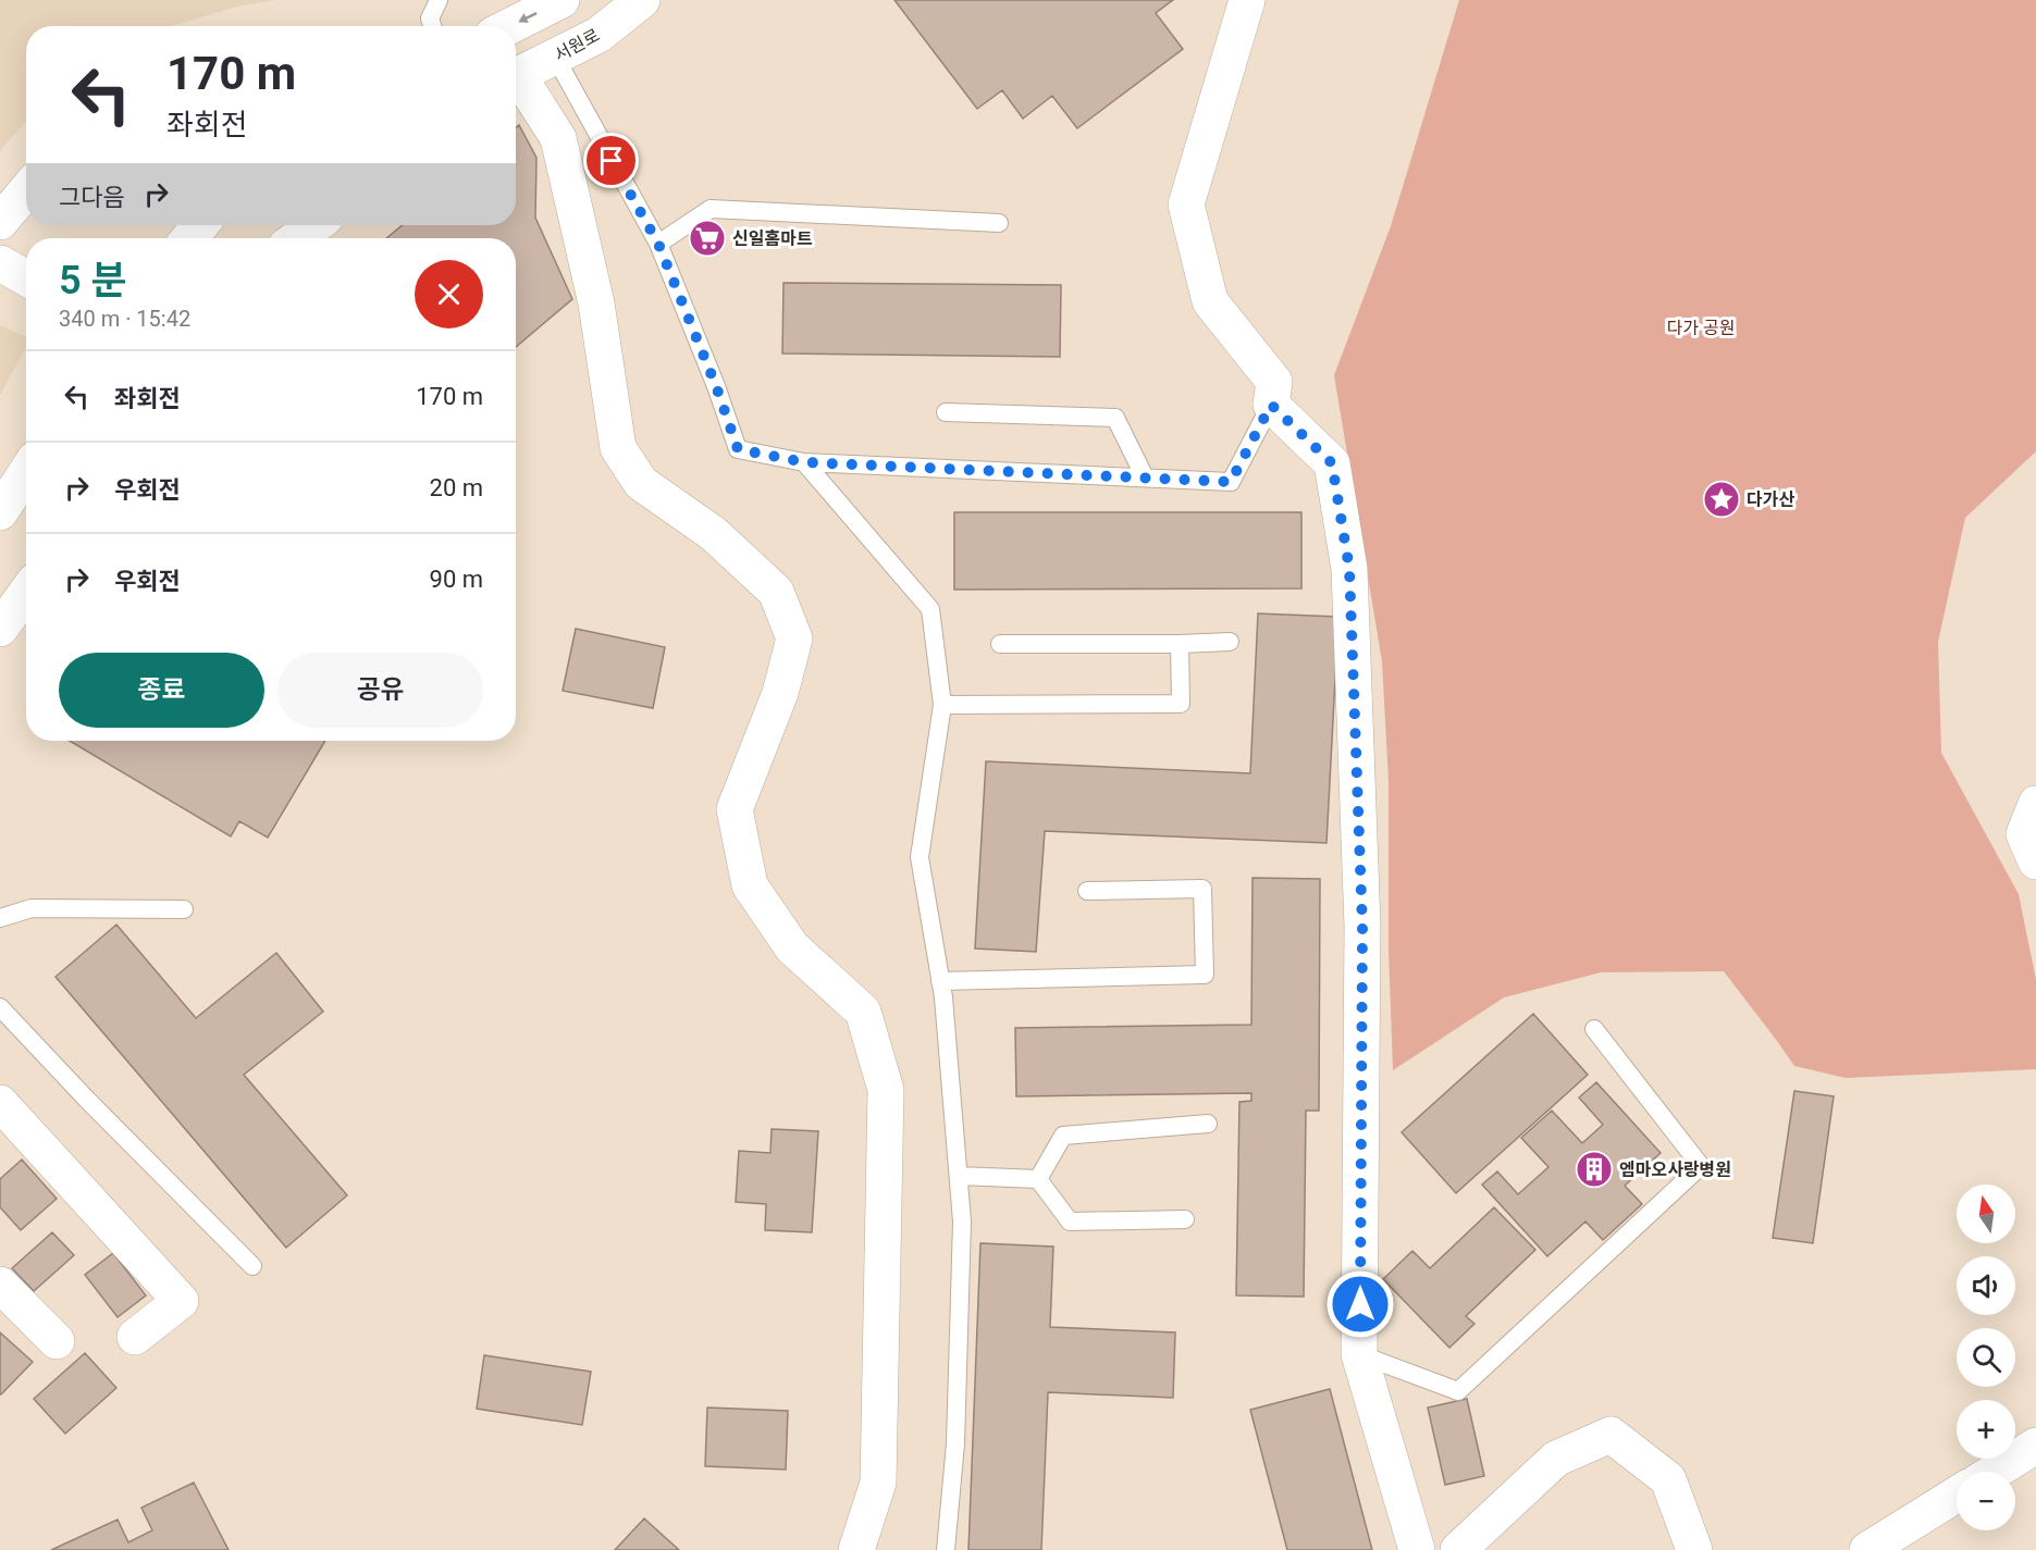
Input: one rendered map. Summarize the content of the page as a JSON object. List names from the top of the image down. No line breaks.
{"streets":{"street":["서원로"]},"parks":["다가 공원"],"places":{"supermarket":["신일홈마트"],"place":["다가산"],"building":["엠마오사랑병원"]},"north":"top","page":{"turn":["170 m","좌회전"],"then":"그다음","heading":["5 분","340 m · 15:42"],"list":[{"name":"좌회전","value":"170 m"},{"name":"우회전","value":"20 m"},{"name":"우회전","value":"90 m"}],"buttons":["종료","공유"],"map_buttons":["+","−"]}}
